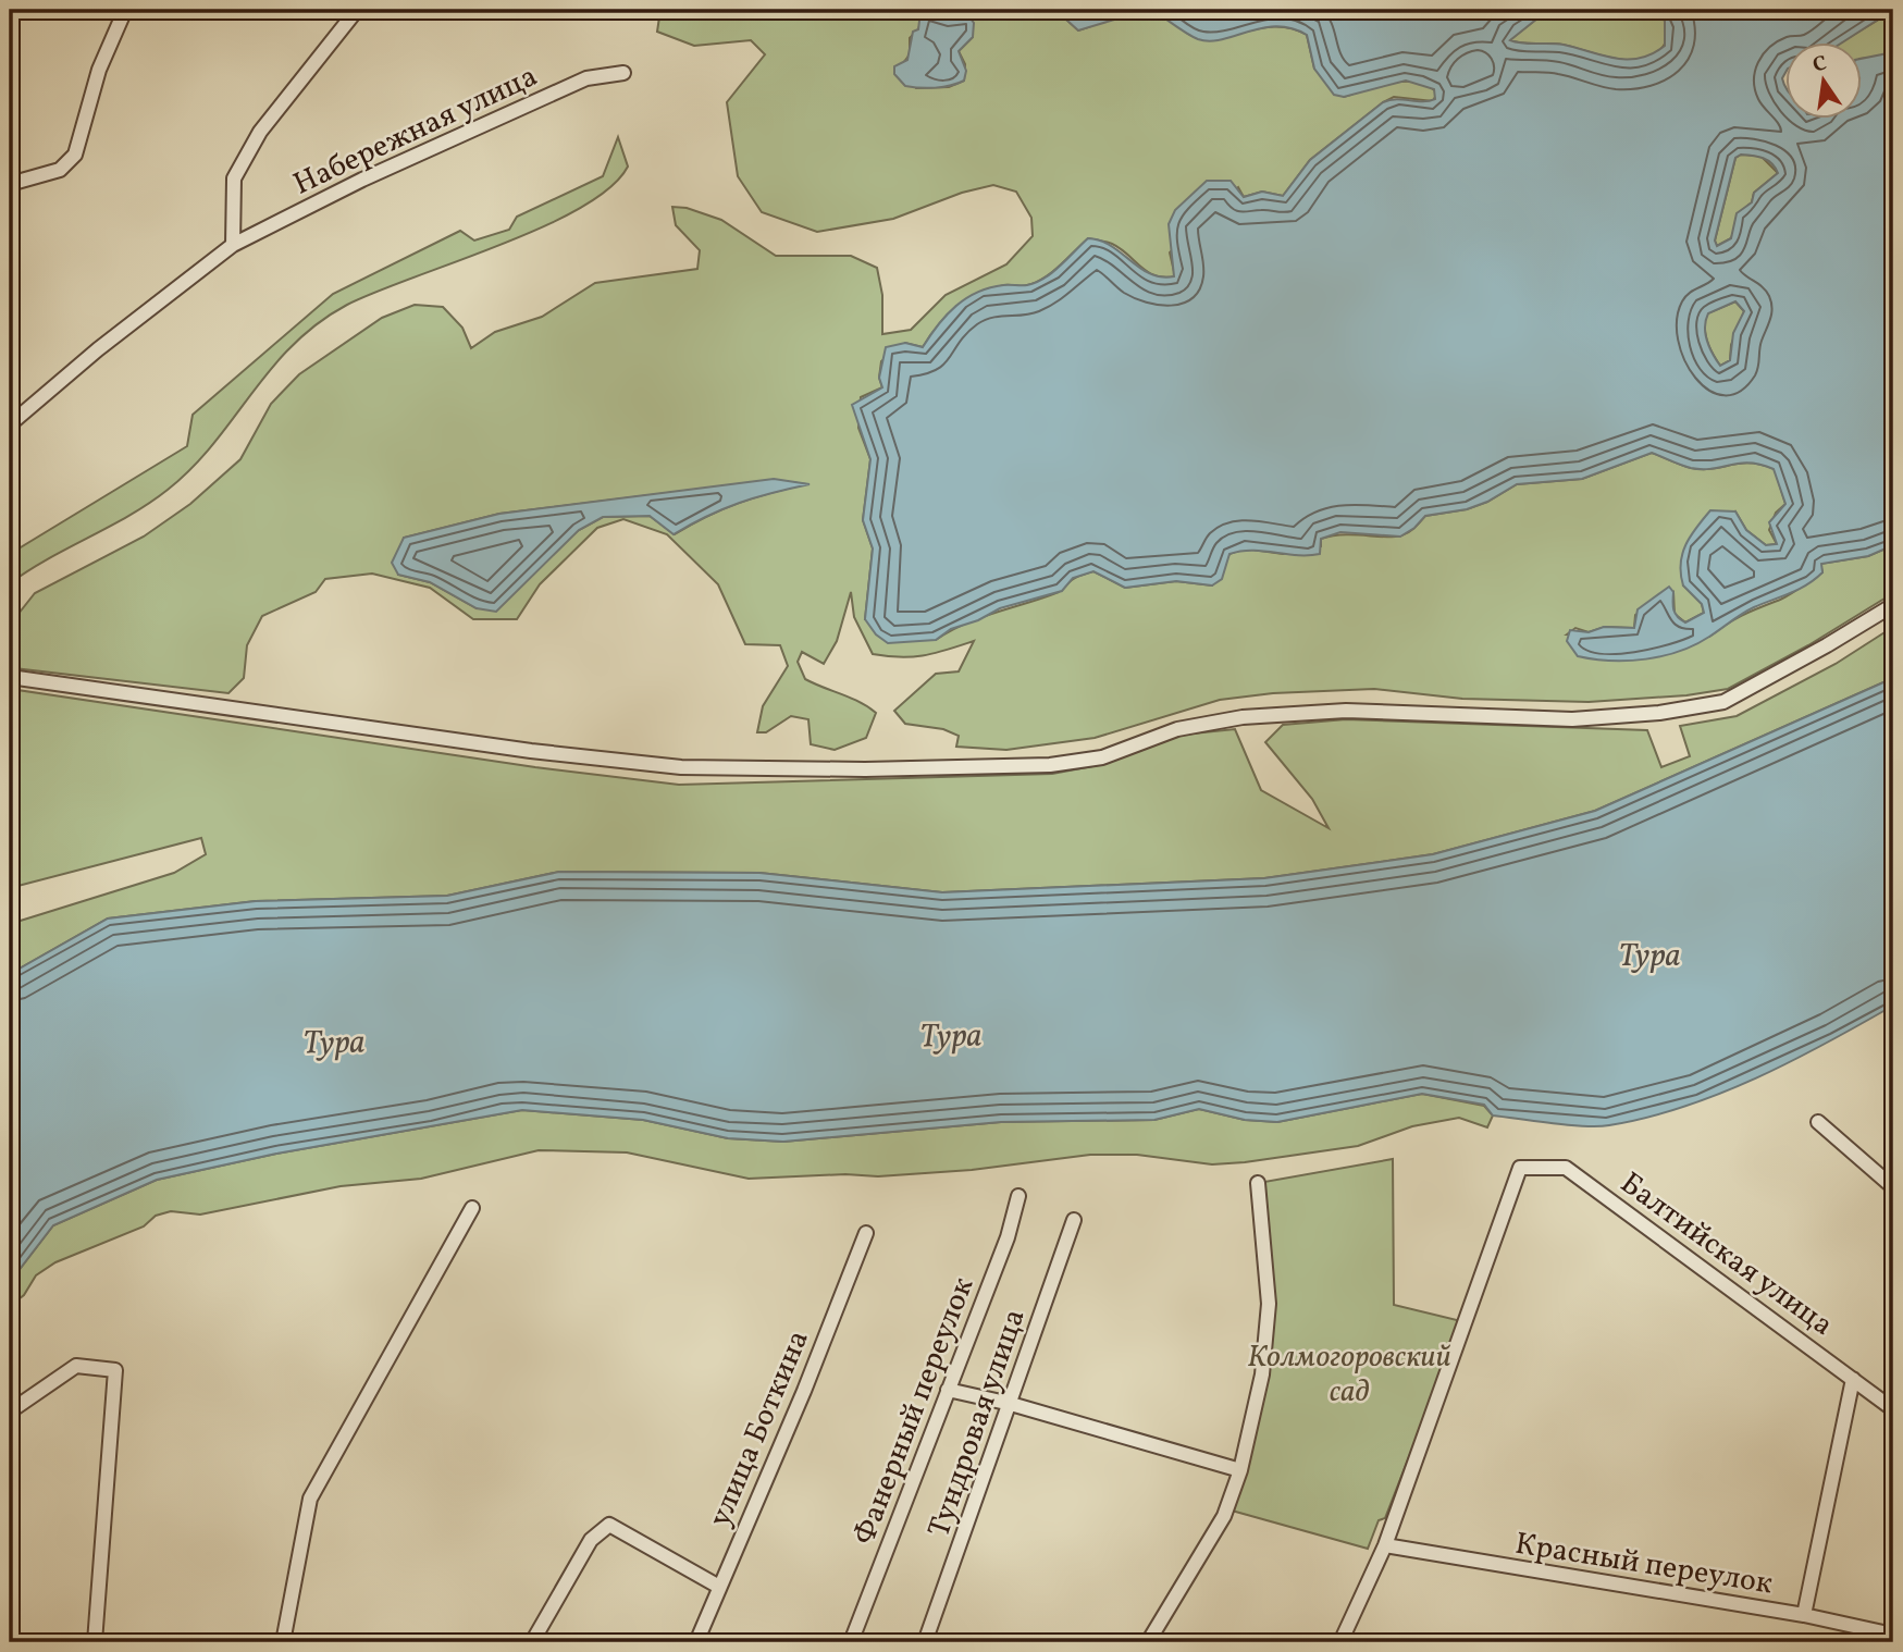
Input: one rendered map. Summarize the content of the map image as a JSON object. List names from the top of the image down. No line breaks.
{"streets":{"street":["Набережная улица","Балтийская улица","Фанерный переулок","Тундровая улица","улица Боткина","Красный переулок"]},"crossings":[["Балтийская улица","Красный переулок"]],"water":["Тура"],"parks":["Колмогоровский сад"],"north":"top"}
